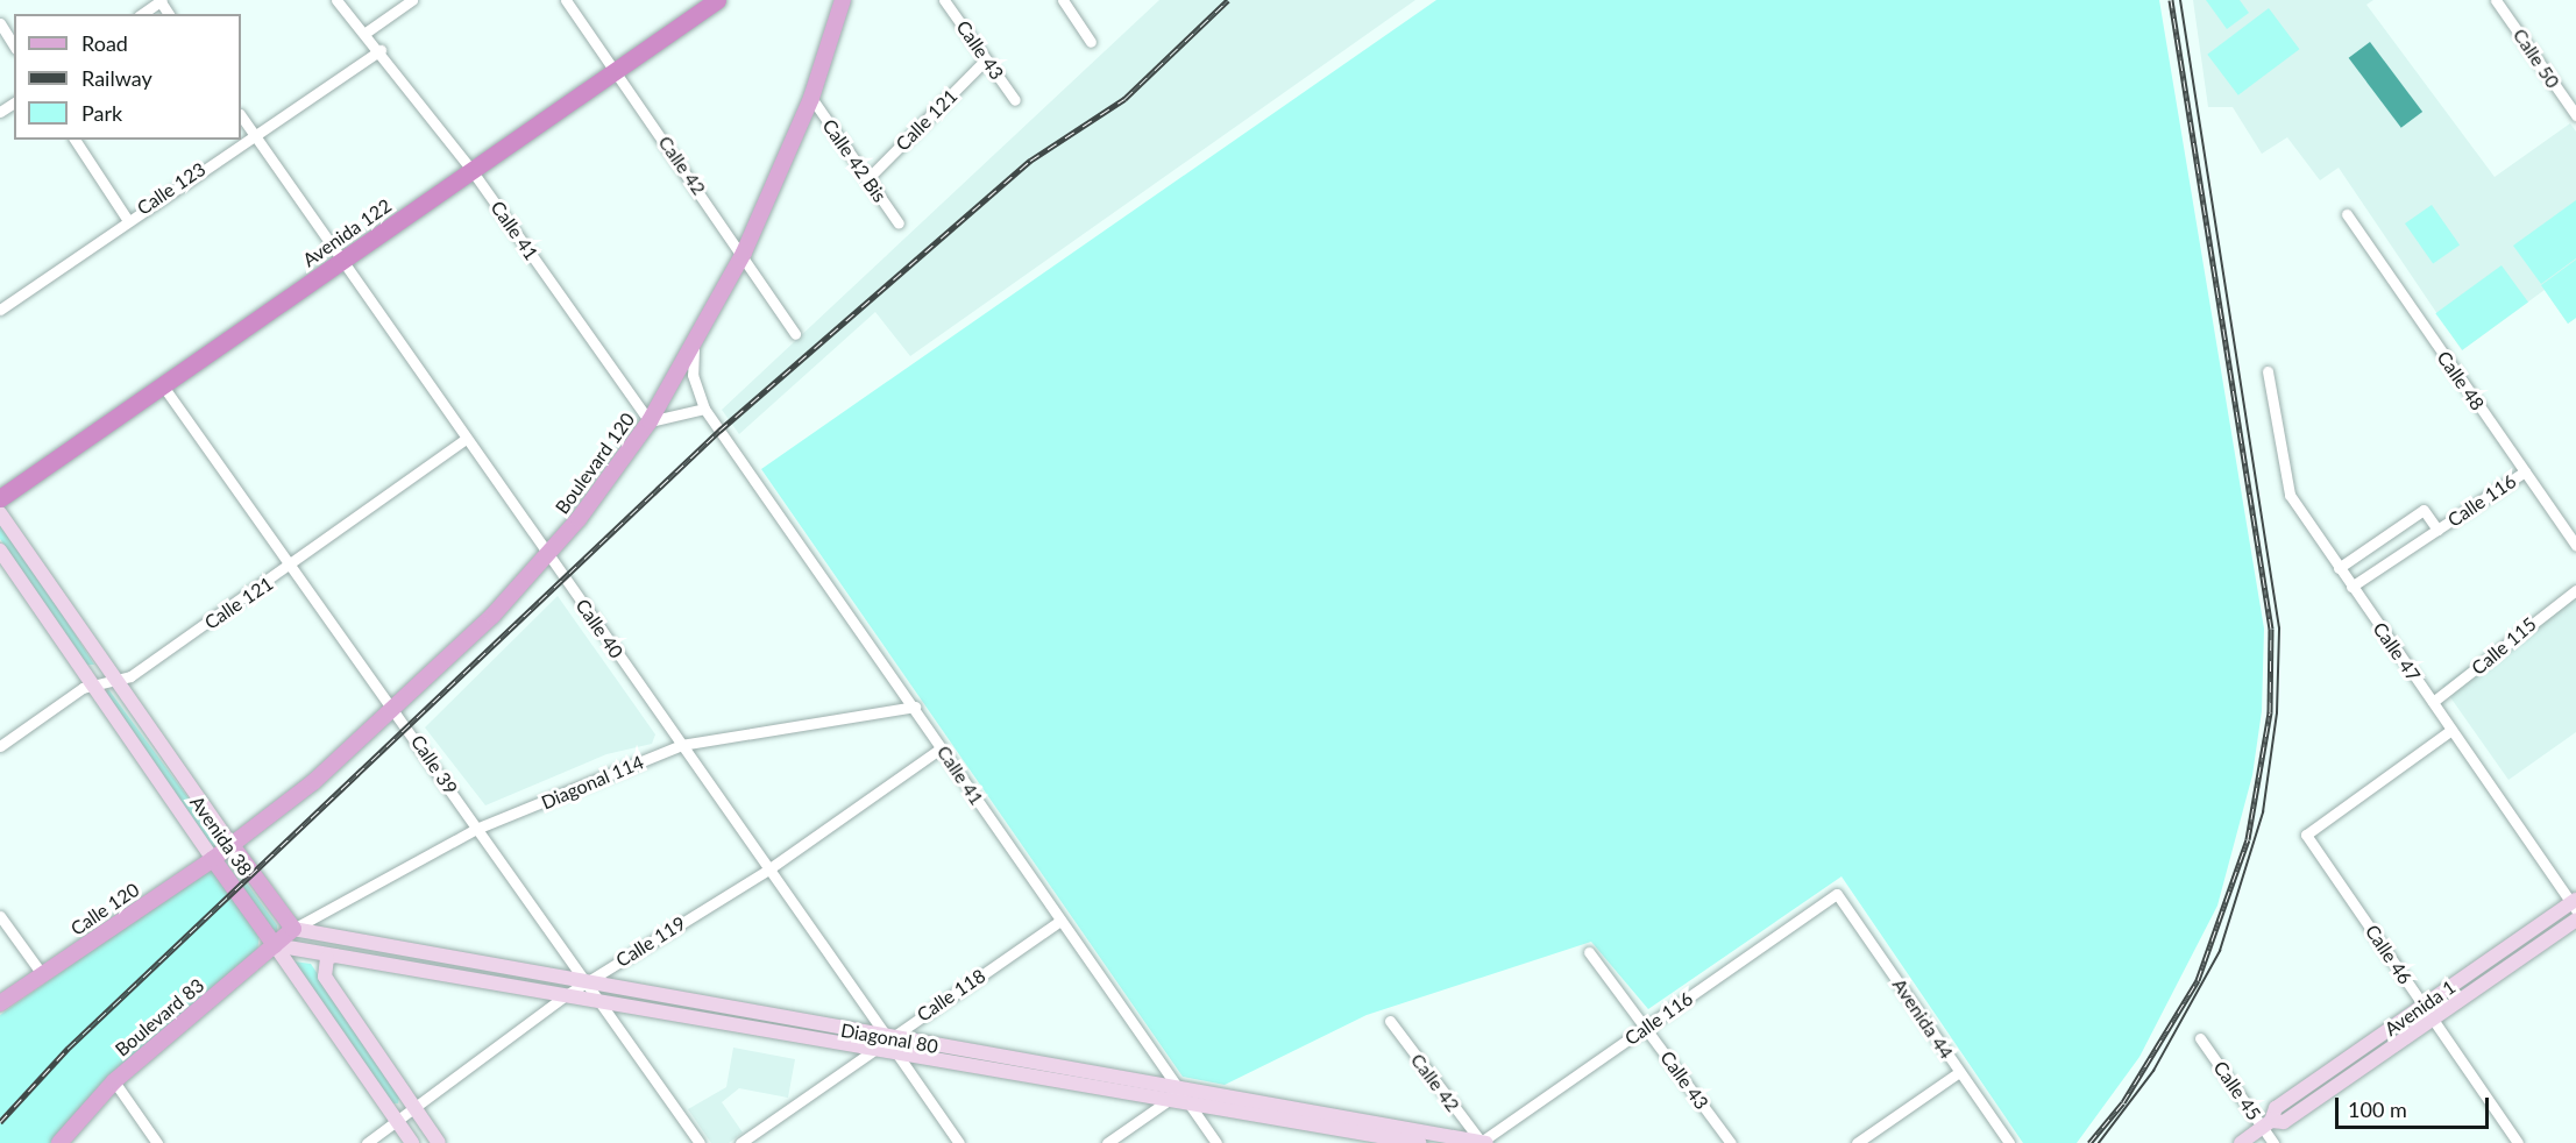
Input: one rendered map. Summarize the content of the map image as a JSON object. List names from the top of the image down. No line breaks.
{"streets":{"highway":["Avenida 122"],"main road":["Boulevard 120","Avenida 38","Calle 120","Avenida 1","Boulevard 83","Diagonal 80"],"street":["Calle 43","Calle 50","Calle 121","Calle 42 Bis","Calle 42","Calle 123","Calle 41","Calle 48","Calle 116","Calle 40","Calle 115","Calle 47","Calle 39","Diagonal 114","Calle 119","Calle 46","Calle 118","Avenida 44","Calle 45"]},"crossings":[["Calle 43","Calle 121"],["Calle 43","Calle 116"],["Calle 121","Calle 42 Bis"],["Calle 121","Calle 40"],["Calle 121","Calle 39"],["Calle 121","Avenida 38"],["Calle 42 Bis","Boulevard 120"],["Calle 42","Avenida 122"],["Calle 42","Boulevard 120"],["Calle 42","Calle 116"],["Calle 42","Diagonal 80"],["Calle 123","Calle 41"],["Calle 123","Calle 40"],["Calle 41","Avenida 122"],["Calle 41","Boulevard 120"],["Calle 41","Diagonal 114"],["Calle 41","Calle 119"],["Calle 41","Calle 118"],["Calle 41","Diagonal 80"],["Avenida 122","Calle 40"],["Avenida 122","Calle 39"],["Calle 48","Calle 116"],["Boulevard 120","Calle 40"],["Boulevard 120","Calle 39"],["Boulevard 120","Avenida 38"],["Boulevard 120","Calle 120"],["Calle 116","Calle 47"],["Calle 116","Avenida 44"],["Calle 116","Diagonal 80"],["Calle 40","Diagonal 114"],["Calle 40","Calle 119"],["Calle 40","Calle 118"],["Calle 40","Diagonal 80"],["Calle 115","Calle 47"],["Calle 47","Calle 46"],["Calle 47","Avenida 1"],["Calle 39","Diagonal 114"],["Calle 39","Calle 119"],["Calle 39","Diagonal 80"],["Diagonal 114","Avenida 38"],["Diagonal 114","Boulevard 83"],["Diagonal 114","Diagonal 80"],["Avenida 38","Calle 120"],["Avenida 38","Calle 119"],["Avenida 38","Boulevard 83"],["Avenida 38","Diagonal 80"],["Calle 119","Diagonal 80"],["Calle 46","Avenida 1"],["Calle 118","Diagonal 80"],["Avenida 1","Calle 45"],["Boulevard 83","Diagonal 80"]],"legend":["Road","Railway","Park"],"scale_bar":"100 m"}
